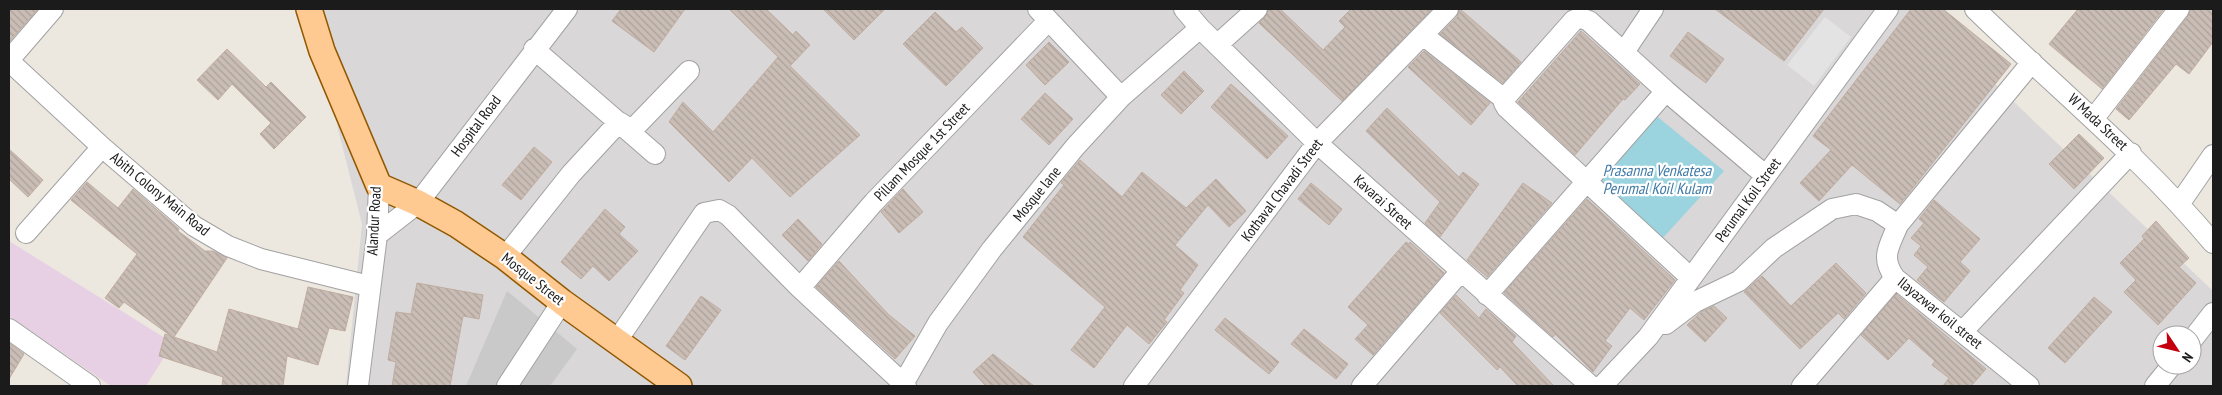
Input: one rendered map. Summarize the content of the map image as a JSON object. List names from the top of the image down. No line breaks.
{"streets":{"main road":["Alandur Road","Mosque Street"],"street":["W Mada Street","Hospital Road","Pillam Mosque 1st Street","Kothaval Chavadi Street","Abith Colony Main Road","Mosque lane","Perumal Koil Street","Kavarai Street","Ilayazwar koil street"]},"crossings":[["W Mada Street","Ilayazwar koil street"],["Hospital Road","Alandur Road"],["Hospital Road","Mosque Street"],["Kothaval Chavadi Street","Kavarai Street"],["Abith Colony Main Road","Alandur Road"],["Mosque lane","Kavarai Street"],["Alandur Road","Mosque Street"]],"water":["Prasanna Venkatesa Perumal Koil Kulam"],"north":"bottom right"}
